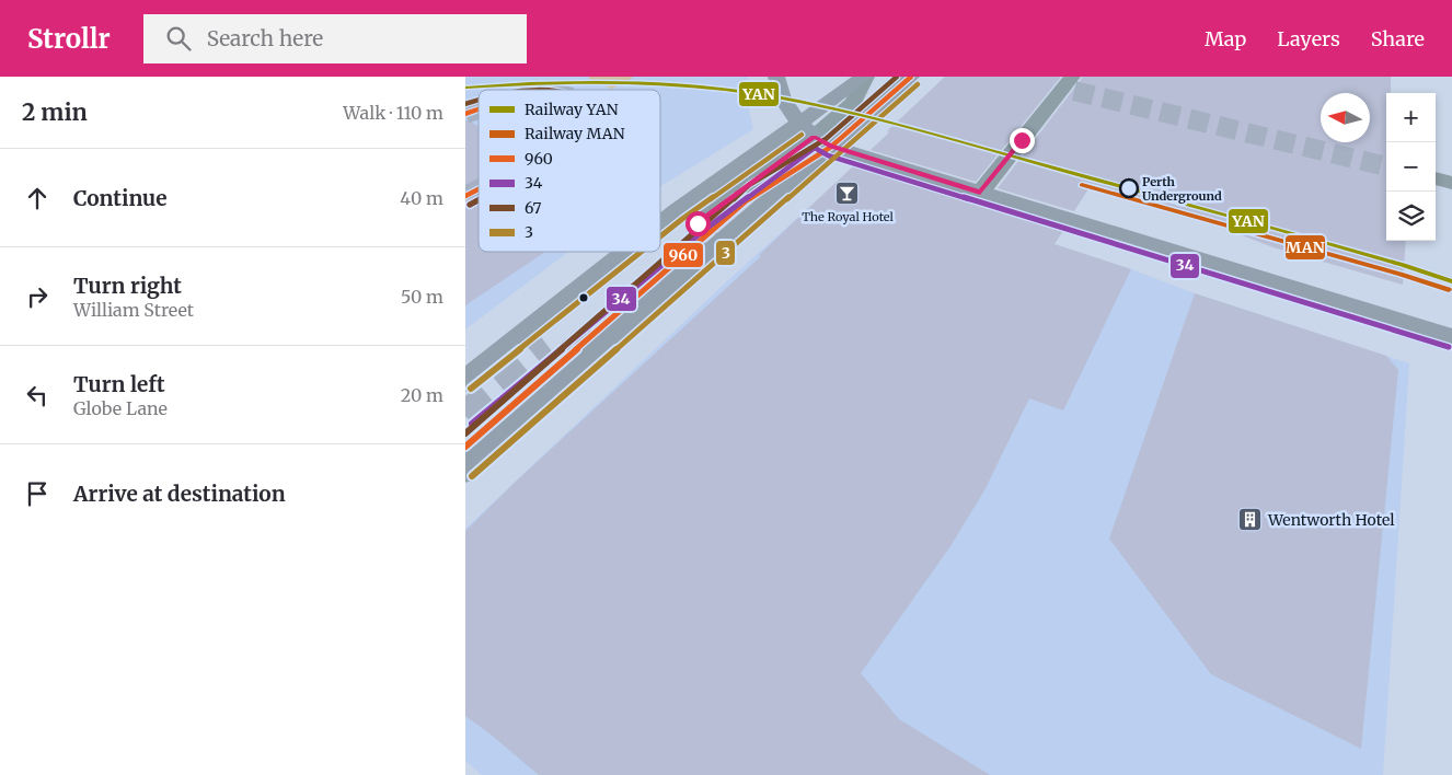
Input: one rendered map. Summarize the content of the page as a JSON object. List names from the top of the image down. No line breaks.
{"places":{"other":["Perth Underground"],"bar":["The Royal Hotel"],"building":["Wentworth Hotel"]},"lines":["transit line 960","transit line 67","rail line YAN","transit line 3","transit line 34","rail line MAN"],"legend":["Railway YAN","Railway MAN","960","34","67","3"],"north":"left","page":{"header":"Strollr","search":"Search here","nav":["Map","Layers","Share"],"heading":["2 min","Walk · 110 m"],"map_buttons":["+","−"],"list":[["Continue","40 m"],["Turn right","William Street","50 m"],["Turn left","Globe Lane","20 m"],"Arrive at destination"]}}
